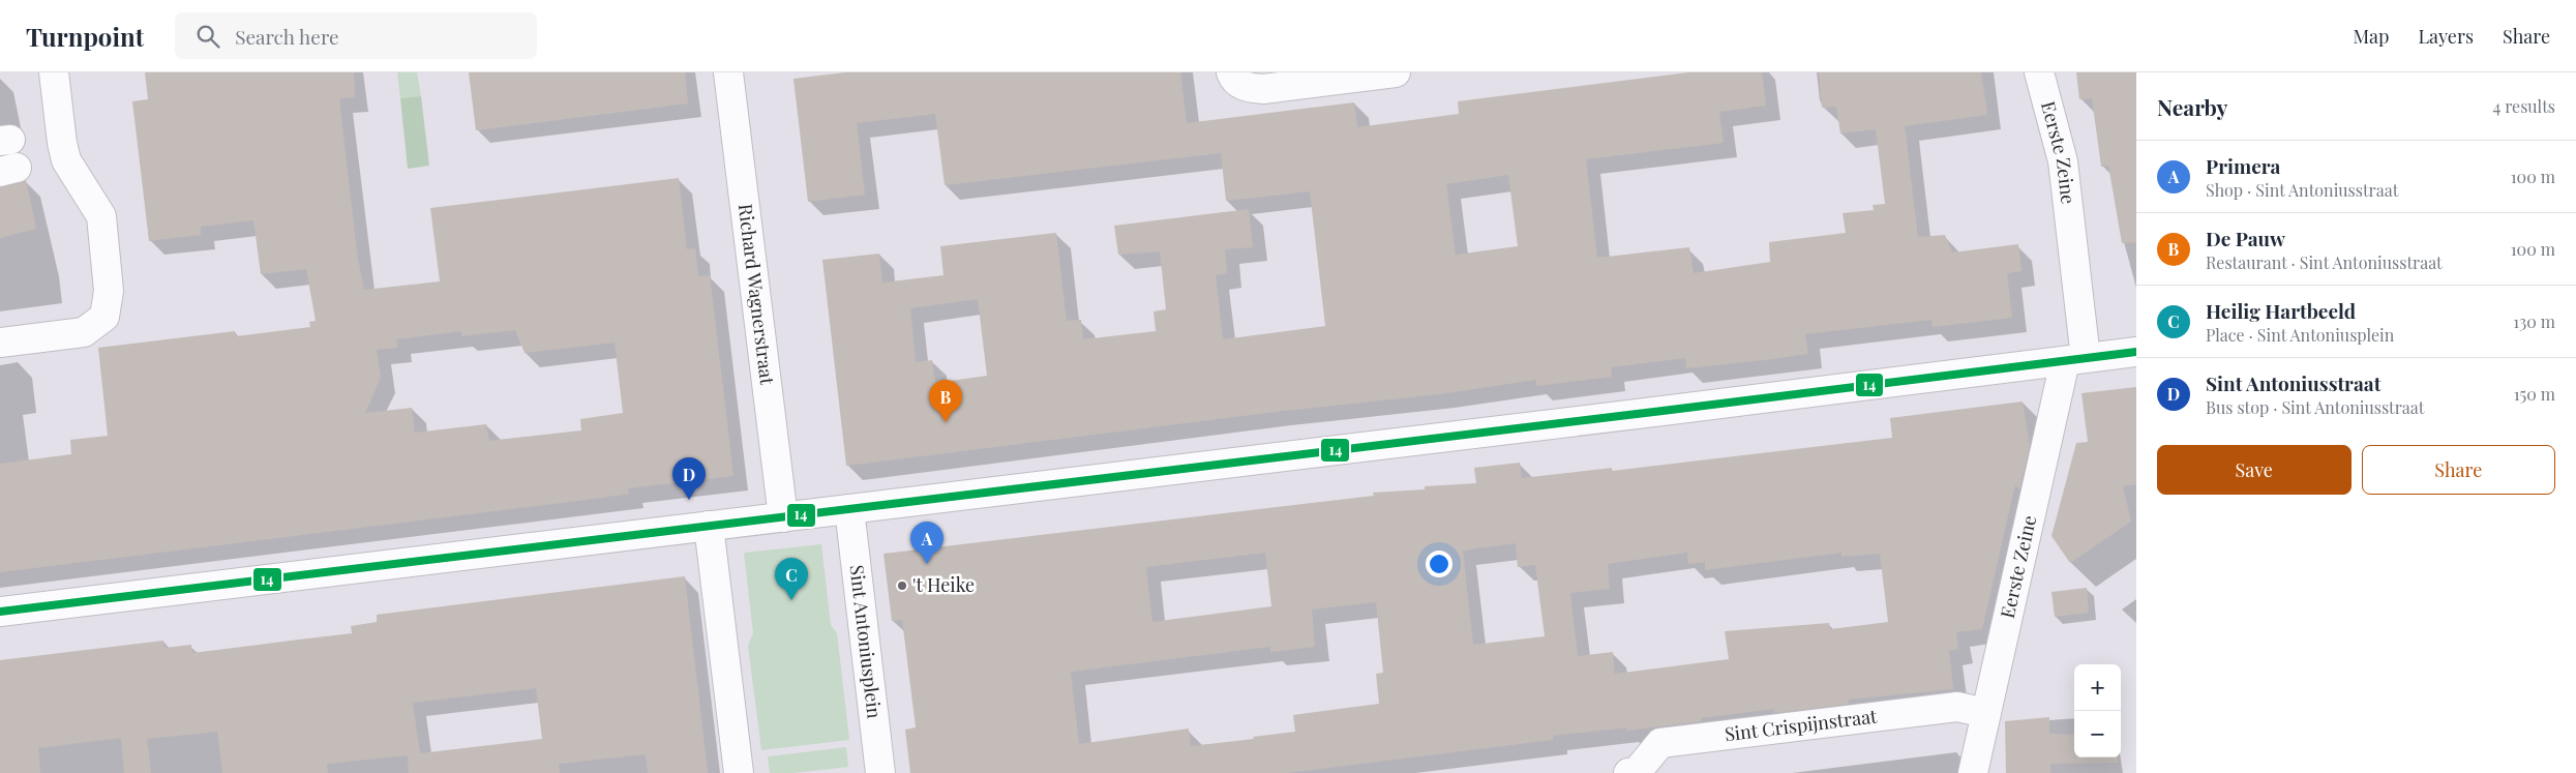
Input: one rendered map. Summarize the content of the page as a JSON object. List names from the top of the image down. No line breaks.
{"streets":{"street":["Eerste Zeine","Richard Wagnerstraat","Sint Antoniusplein","Sint Crispijnstraat"]},"crossings":[["Eerste Zeine","Sint Crispijnstraat"]],"places":["'t Heike"],"lines":["transit line 14"],"page":{"header":"Turnpoint","search":"Search here","nav":["Map","Layers","Share"],"heading":["Nearby","4 results"],"list":[{"mark":"A","name":"Primera","note":"Shop · Sint Antoniusstraat","value":"100 m"},{"mark":"B","name":"De Pauw","note":"Restaurant · Sint Antoniusstraat","value":"100 m"},{"mark":"C","name":"Heilig Hartbeeld","note":"Place · Sint Antoniusplein","value":"130 m"},{"mark":"D","name":"Sint Antoniusstraat","note":"Bus stop · Sint Antoniusstraat","value":"150 m"}],"pins":["B","D","A","C"],"buttons":["Save","Share"],"map_buttons":["+","−"]}}
